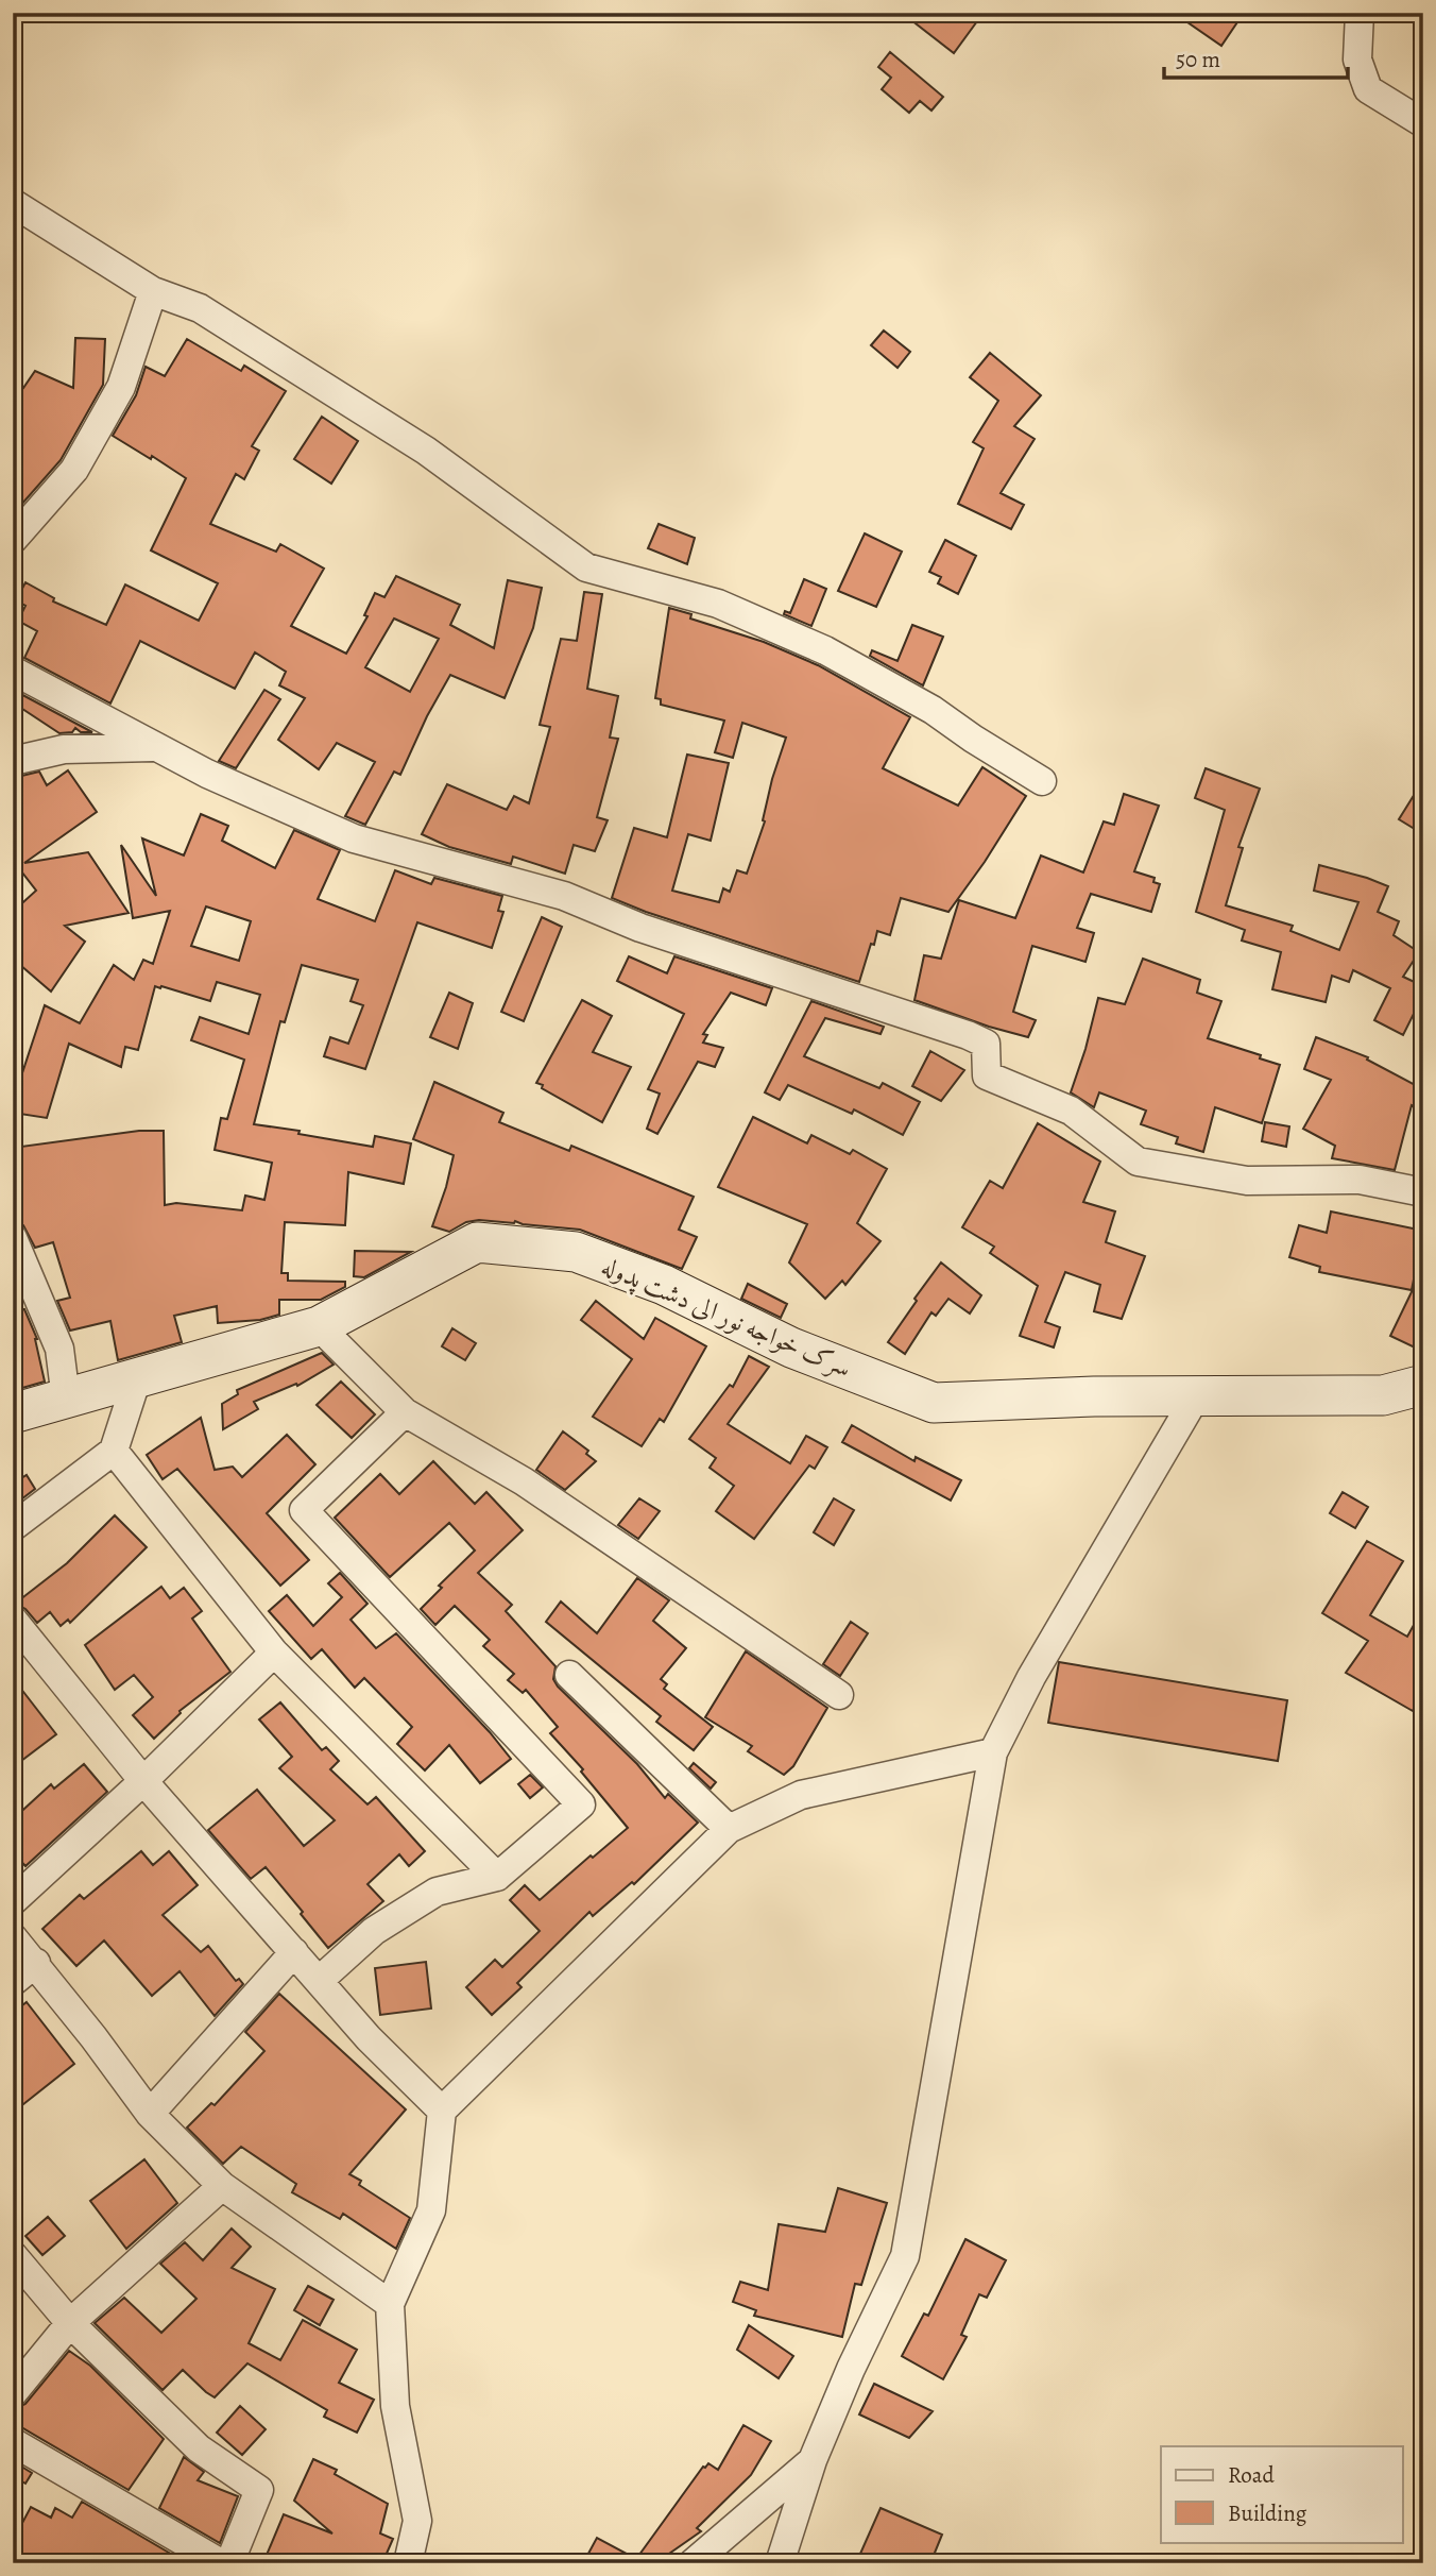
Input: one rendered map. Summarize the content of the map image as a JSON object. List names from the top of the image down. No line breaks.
{"streets":{"main road":["سرک خواجه نور الی دشت پدوله"]},"legend":["Road","Building"],"scale_bar":"50 m"}
